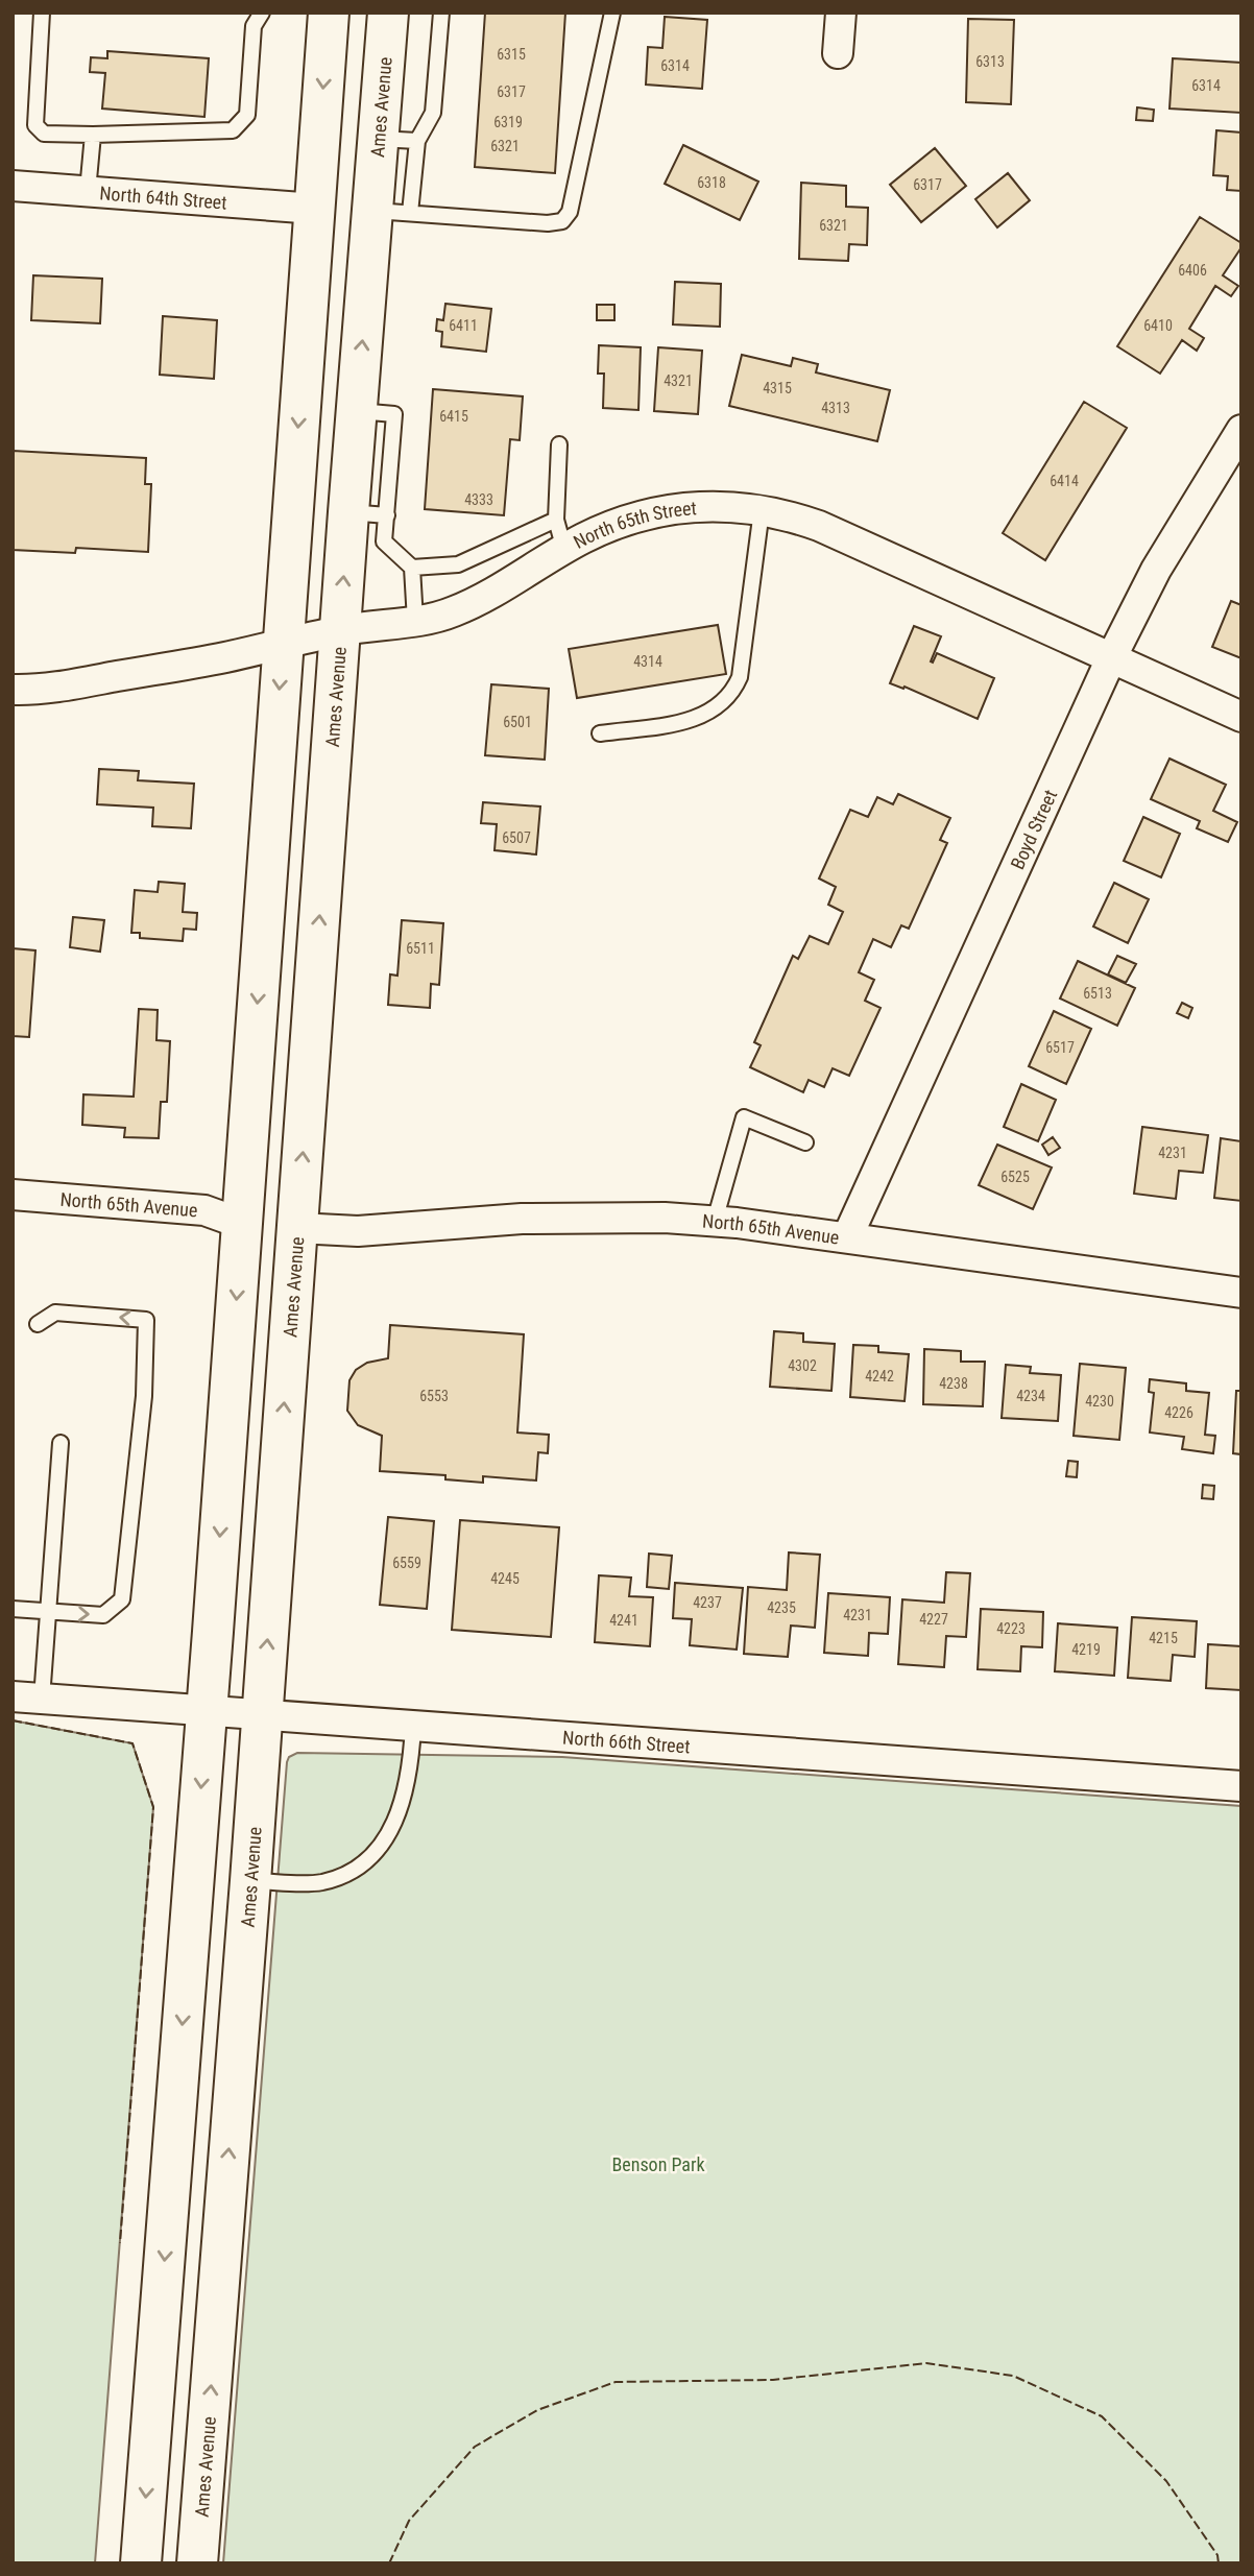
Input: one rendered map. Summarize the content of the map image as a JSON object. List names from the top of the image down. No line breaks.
{"streets":{"main road":["Ames Avenue"],"street":["North 64th Street","North 65th Street","Boyd Street","North 65th Avenue","North 66th Street"]},"crossings":[["Ames Avenue","North 65th Street"],["Ames Avenue","North 65th Avenue"],["Ames Avenue","North 66th Street"],["North 65th Street","Boyd Street"],["Boyd Street","North 65th Avenue"]],"parks":["Benson Park"],"house_numbers":["6315","6313","6314","6314","6317","6319","6321","6318","6317","6321","6406","6411","6410","4321","4315","4313","6415","6414","4333","4314","6501","6507","6511","6513","6517","4231","6525","4302","4242","4238","6553","4234","4230","4226","6559","4245","4237","4235","4231","4227","4241","4223","4215","4219"]}
